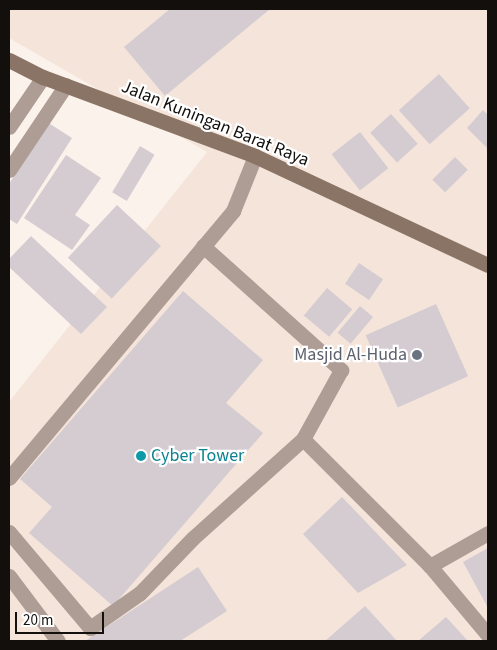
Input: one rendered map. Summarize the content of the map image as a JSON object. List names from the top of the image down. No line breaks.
{"streets":{"street":["Jalan Kuningan Barat Raya"]},"places":["Masjid Al-Huda","Cyber Tower"],"scale_bar":"20 m"}
